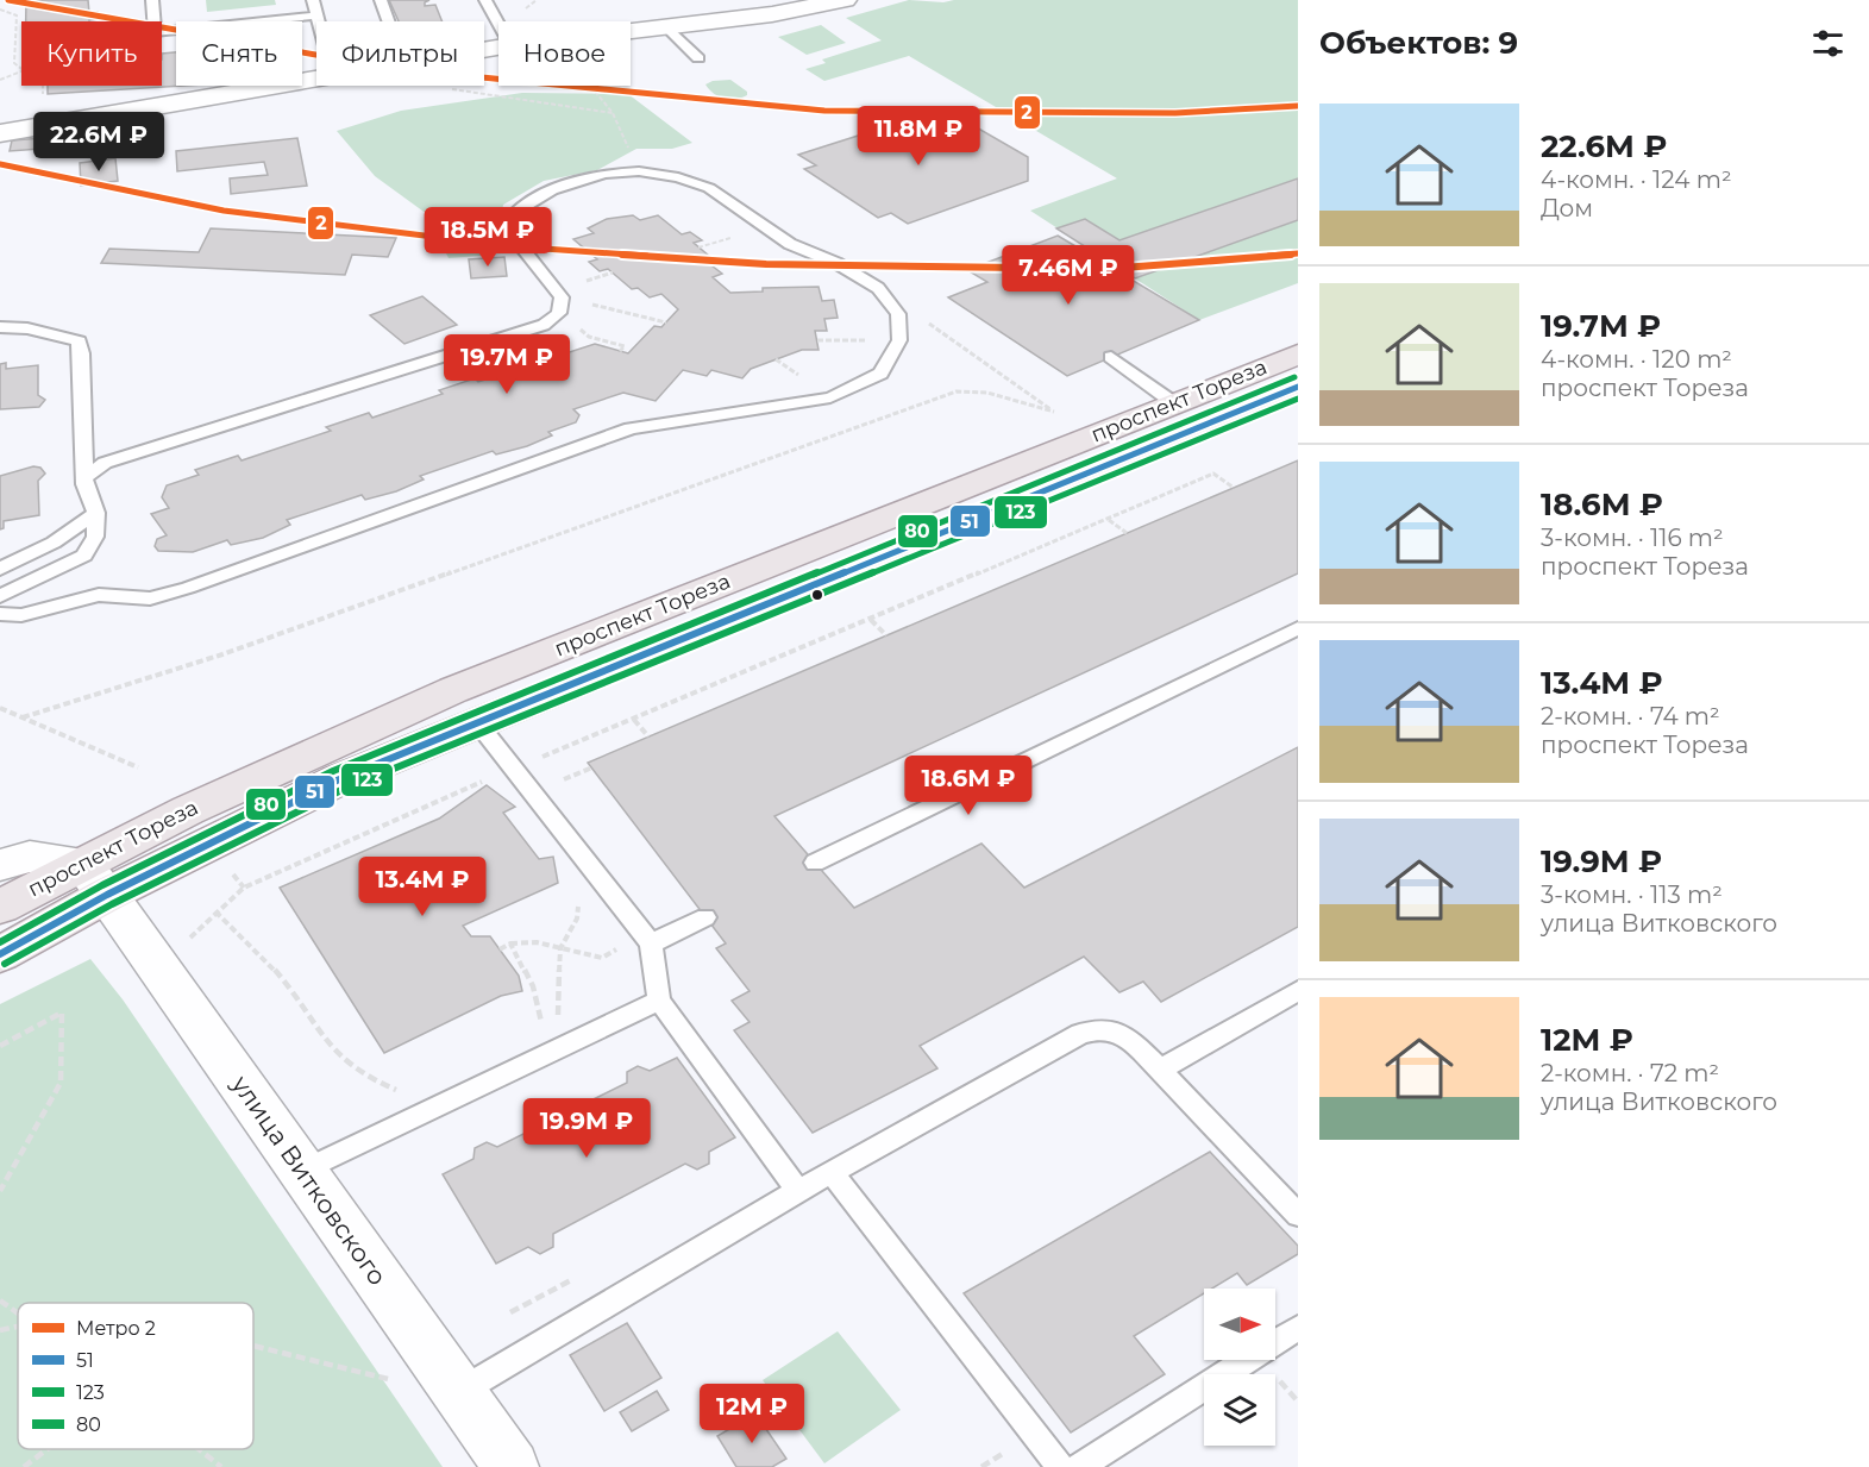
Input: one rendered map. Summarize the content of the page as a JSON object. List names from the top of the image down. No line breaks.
{"streets":{"main road":["проспект Тореза"],"street":["улица Витковского"]},"crossings":[["проспект Тореза","улица Витковского"]],"lines":["metro line 2","transit line 80","transit line 51","transit line 123"],"legend":["Метро 2","51","123","80"],"north":"right","page":{"heading":"Объектов: 9","chip":["Купить","Снять","Фильтры","Новое"],"list":[{"name":"22.6M ₽","note":"4-комн. · 124 m² · Дом"},{"name":"19.7M ₽","note":"4-комн. · 120 m² · проспект Тореза"},{"name":"18.6M ₽","note":"3-комн. · 116 m² · проспект Тореза"},{"name":"13.4M ₽","note":"2-комн. · 74 m² · проспект Тореза"},{"name":"19.9M ₽","note":"3-комн. · 113 m² · улица Витковского"},{"name":"12M ₽","note":"2-комн. · 72 m² · улица Витковского"}],"price":["11.8M ₽","22.6M ₽","18.5M ₽","7.46M ₽","19.7M ₽","18.6M ₽","13.4M ₽","19.9M ₽","12M ₽"]}}
